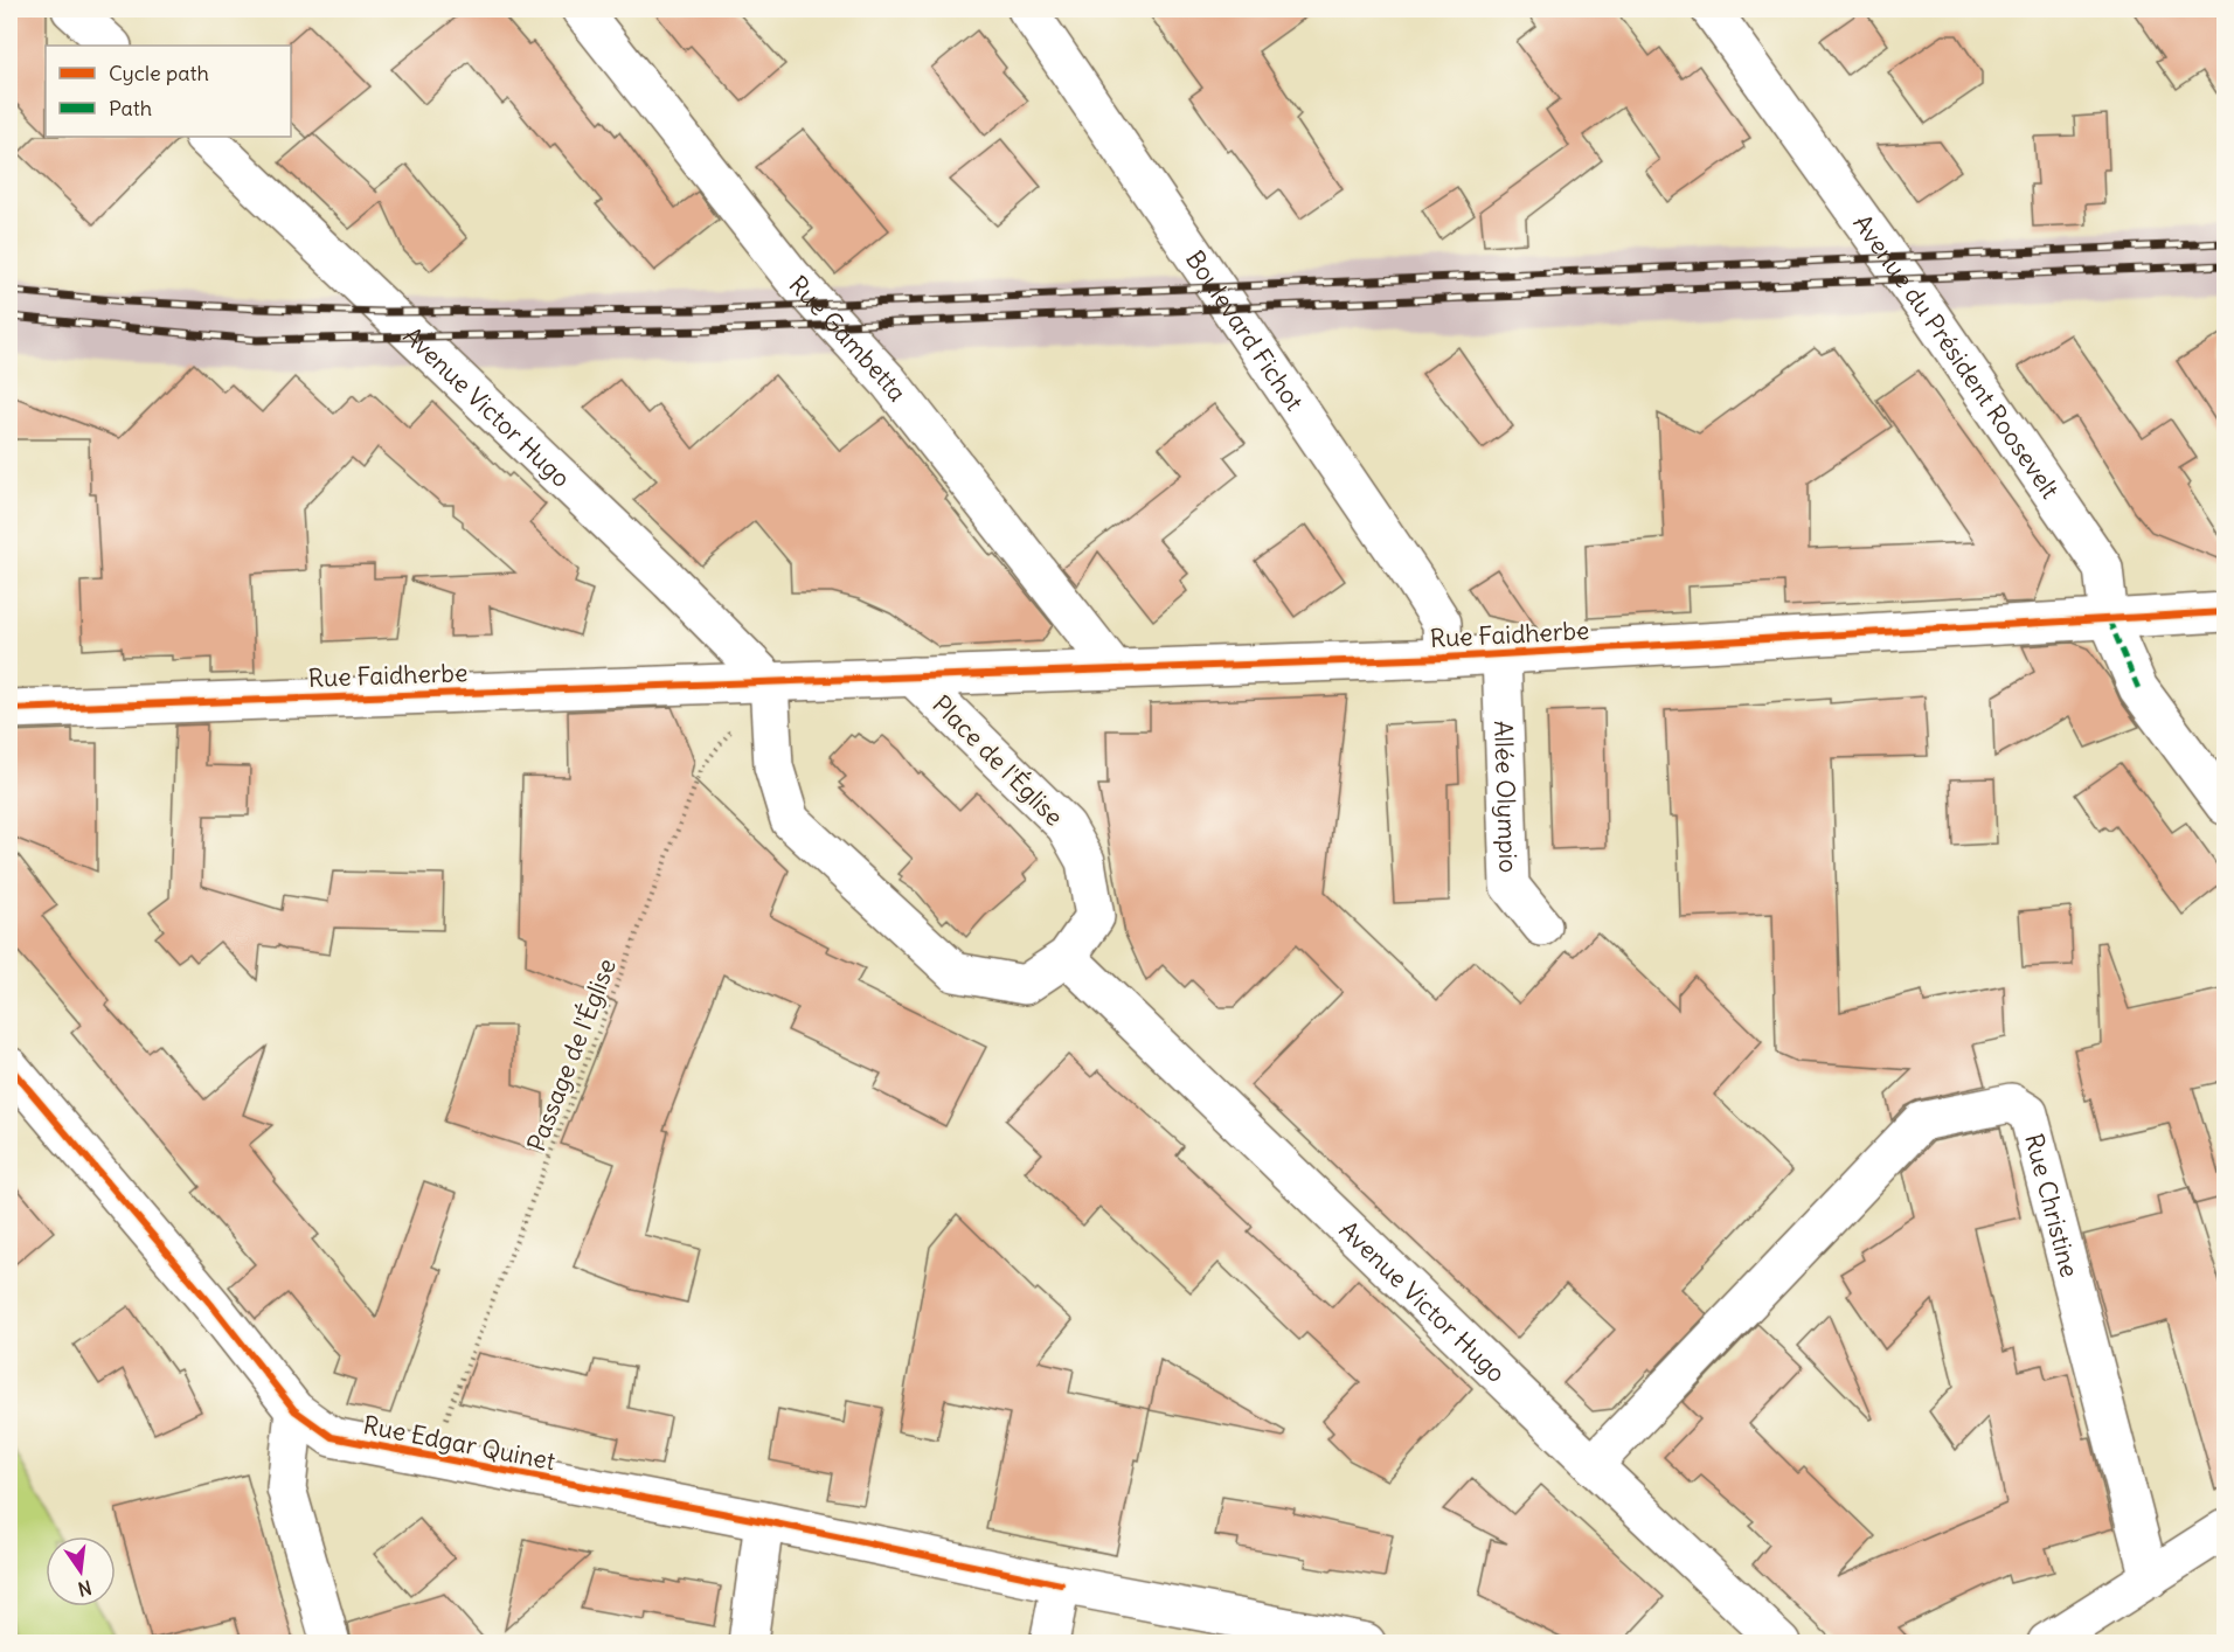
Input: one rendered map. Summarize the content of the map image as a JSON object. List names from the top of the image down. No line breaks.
{"streets":{"street":["Boulevard Fichot","Rue Gambetta","Avenue du Président Roosevelt","Avenue Victor Hugo","Rue Faidherbe","Place de l'Église","Allée Olympio","Rue Christine","Rue Edgar Quinet"],"path":["Passage de l'Église"]},"crossings":[["Boulevard Fichot","Rue Faidherbe"],["Rue Gambetta","Rue Faidherbe"],["Avenue du Président Roosevelt","Rue Faidherbe"],["Avenue Victor Hugo","Rue Faidherbe"],["Avenue Victor Hugo","Place de l'Église"],["Avenue Victor Hugo","Passage de l'Église"],["Avenue Victor Hugo","Rue Christine"],["Rue Faidherbe","Place de l'Église"],["Rue Faidherbe","Allée Olympio"],["Rue Faidherbe","Passage de l'Église"],["Place de l'Église","Passage de l'Église"],["Passage de l'Église","Rue Edgar Quinet"]],"legend":["Cycle path","Path"],"north":"bottom"}
